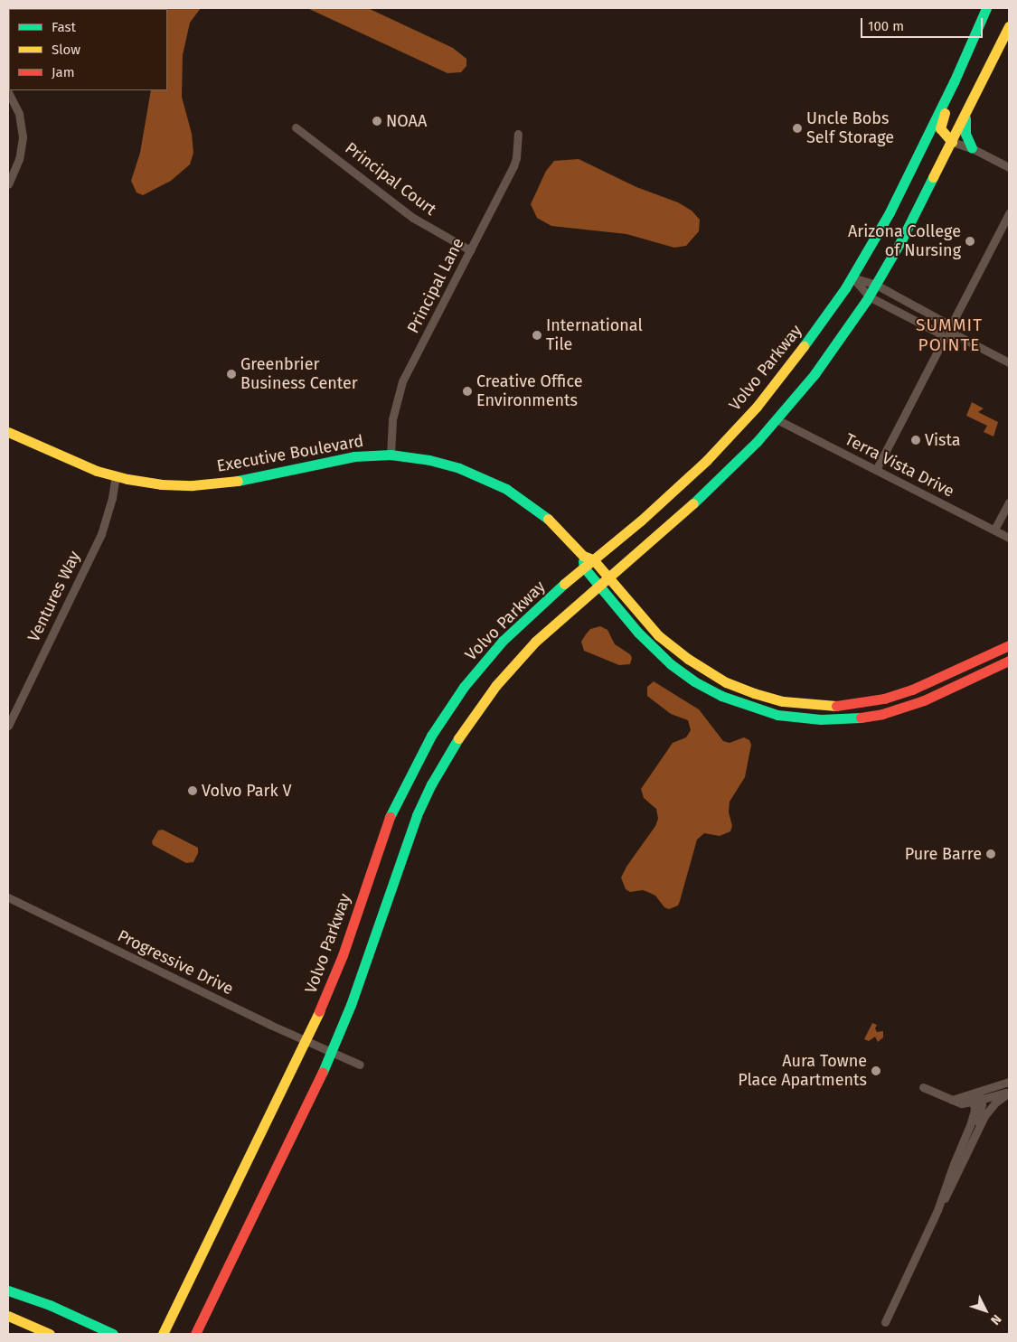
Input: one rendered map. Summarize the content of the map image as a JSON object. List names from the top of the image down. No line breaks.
{"streets":{"main road":["Volvo Parkway","Executive Boulevard"],"street":["Principal Court","Principal Lane","Terra Vista Drive","Ventures Way","Progressive Drive"]},"crossings":[["Principal Court","Principal Lane"],["Principal Lane","Executive Boulevard"],["Volvo Parkway","Executive Boulevard"],["Volvo Parkway","Progressive Drive"],["Executive Boulevard","Ventures Way"]],"districts":["SUMMIT POINTE"],"places":["NOAA","Uncle Bobs Self Storage","Arizona College of Nursing","International Tile","Greenbrier Business Center","Creative Office Environments","Vista","Volvo Park V","Pure Barre","Aura Towne Place Apartments"],"legend":["Fast","Slow","Jam"],"scale_bar":"100 m","north":"bottom right"}
